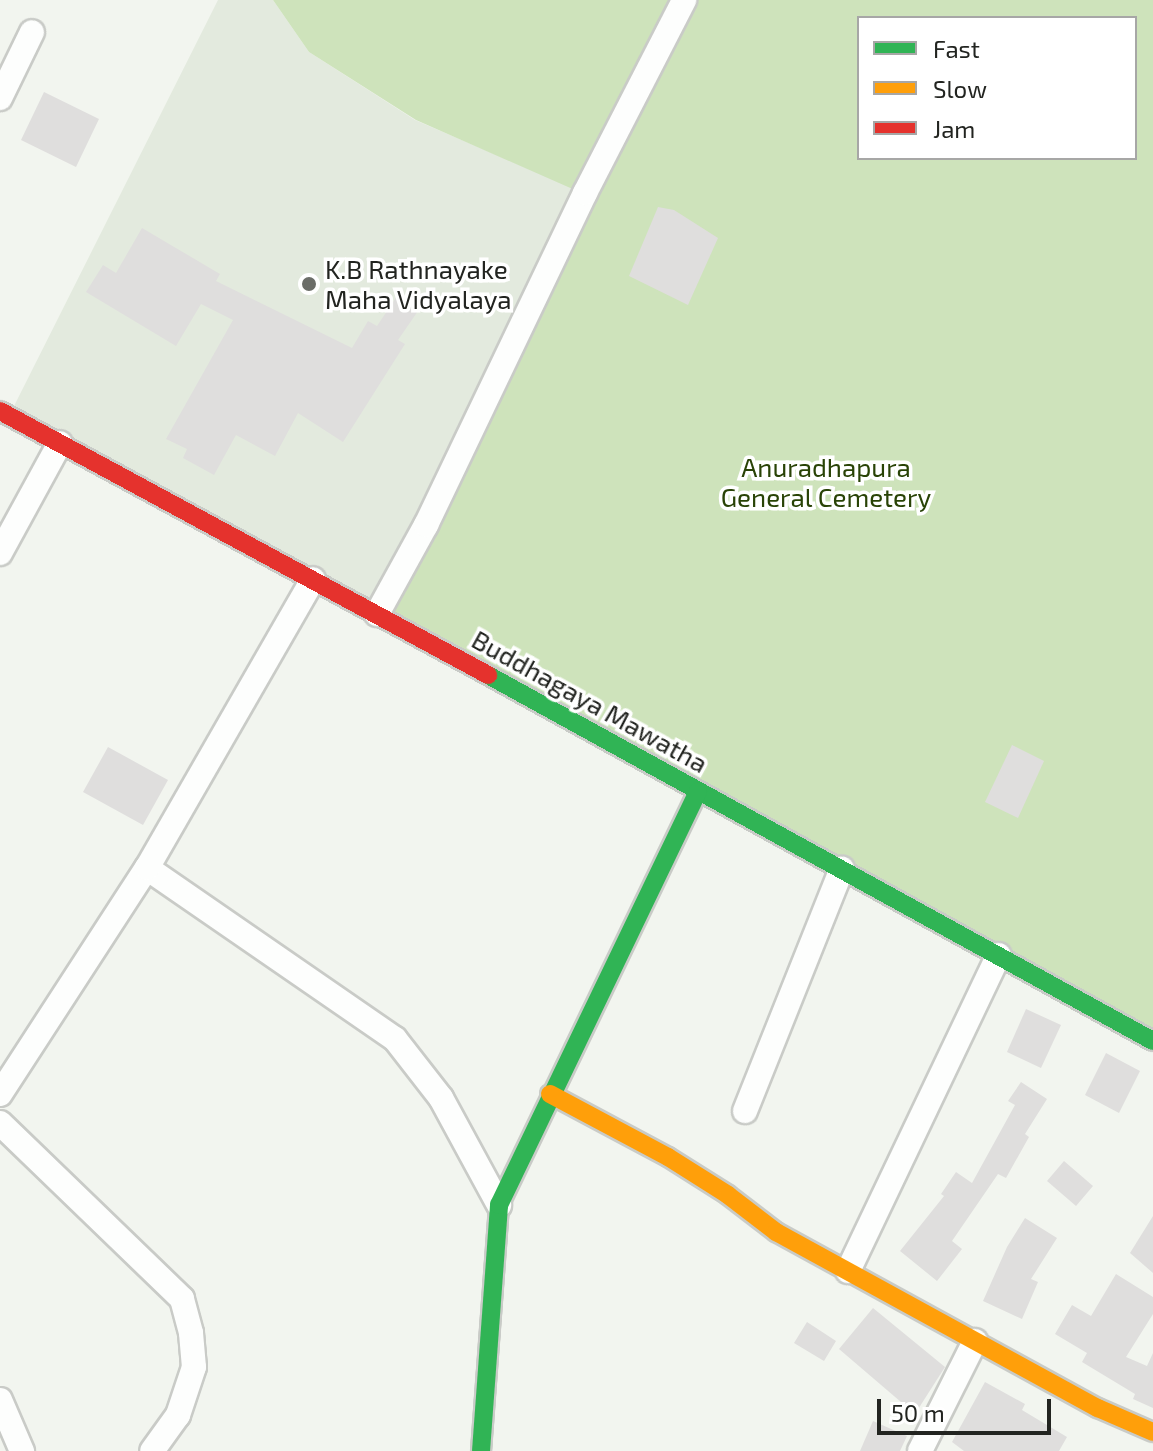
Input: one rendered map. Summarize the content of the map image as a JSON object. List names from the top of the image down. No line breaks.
{"streets":{"street":["Buddhagaya Mawatha"]},"parks":["Anuradhapura General Cemetery"],"places":["K.B Rathnayake Maha Vidyalaya"],"legend":["Fast","Slow","Jam"],"scale_bar":"50 m"}
